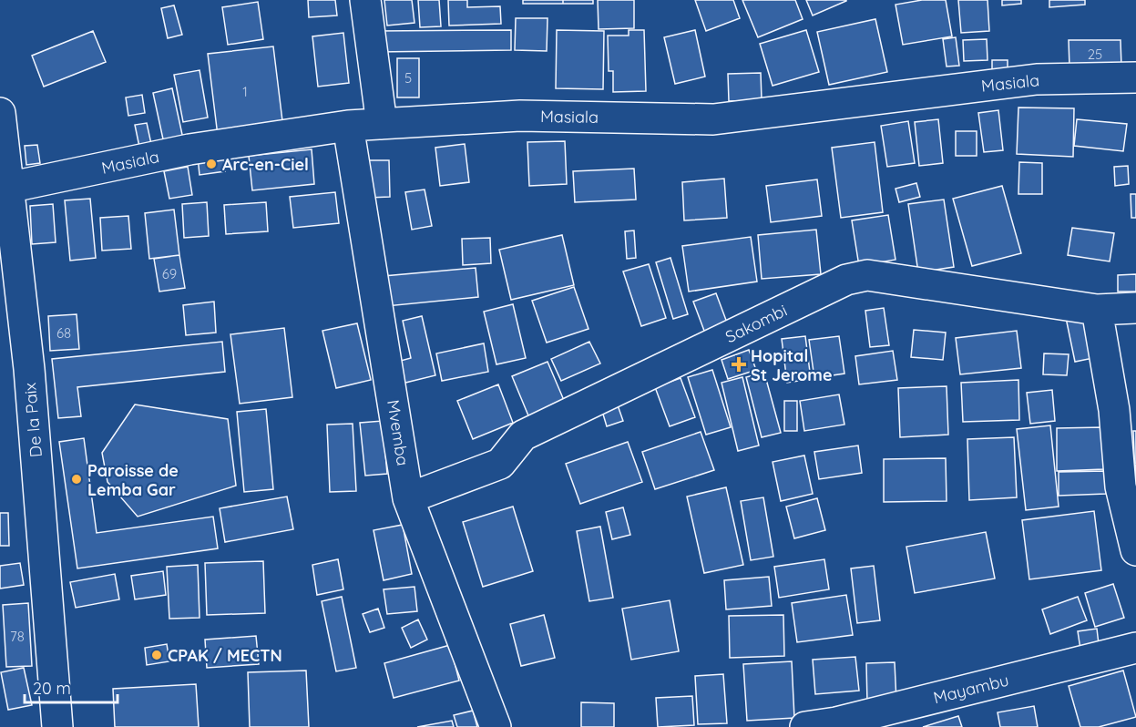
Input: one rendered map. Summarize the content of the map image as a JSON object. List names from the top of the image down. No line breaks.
{"streets":{"street":["Masiala","Sakombi","De la Paix","Mvemba","Mayambu"]},"crossings":[["Masiala","De la Paix"],["Masiala","Mvemba"],["Sakombi","Mvemba"]],"places":{"other":["Arc-en-Ciel","Paroisse de Lemba Gar","CPAK / MECTN"],"health":["Hopital St Jerome"]},"house_numbers":["25","5","1","69","68","78"],"scale_bar":"20 m"}
